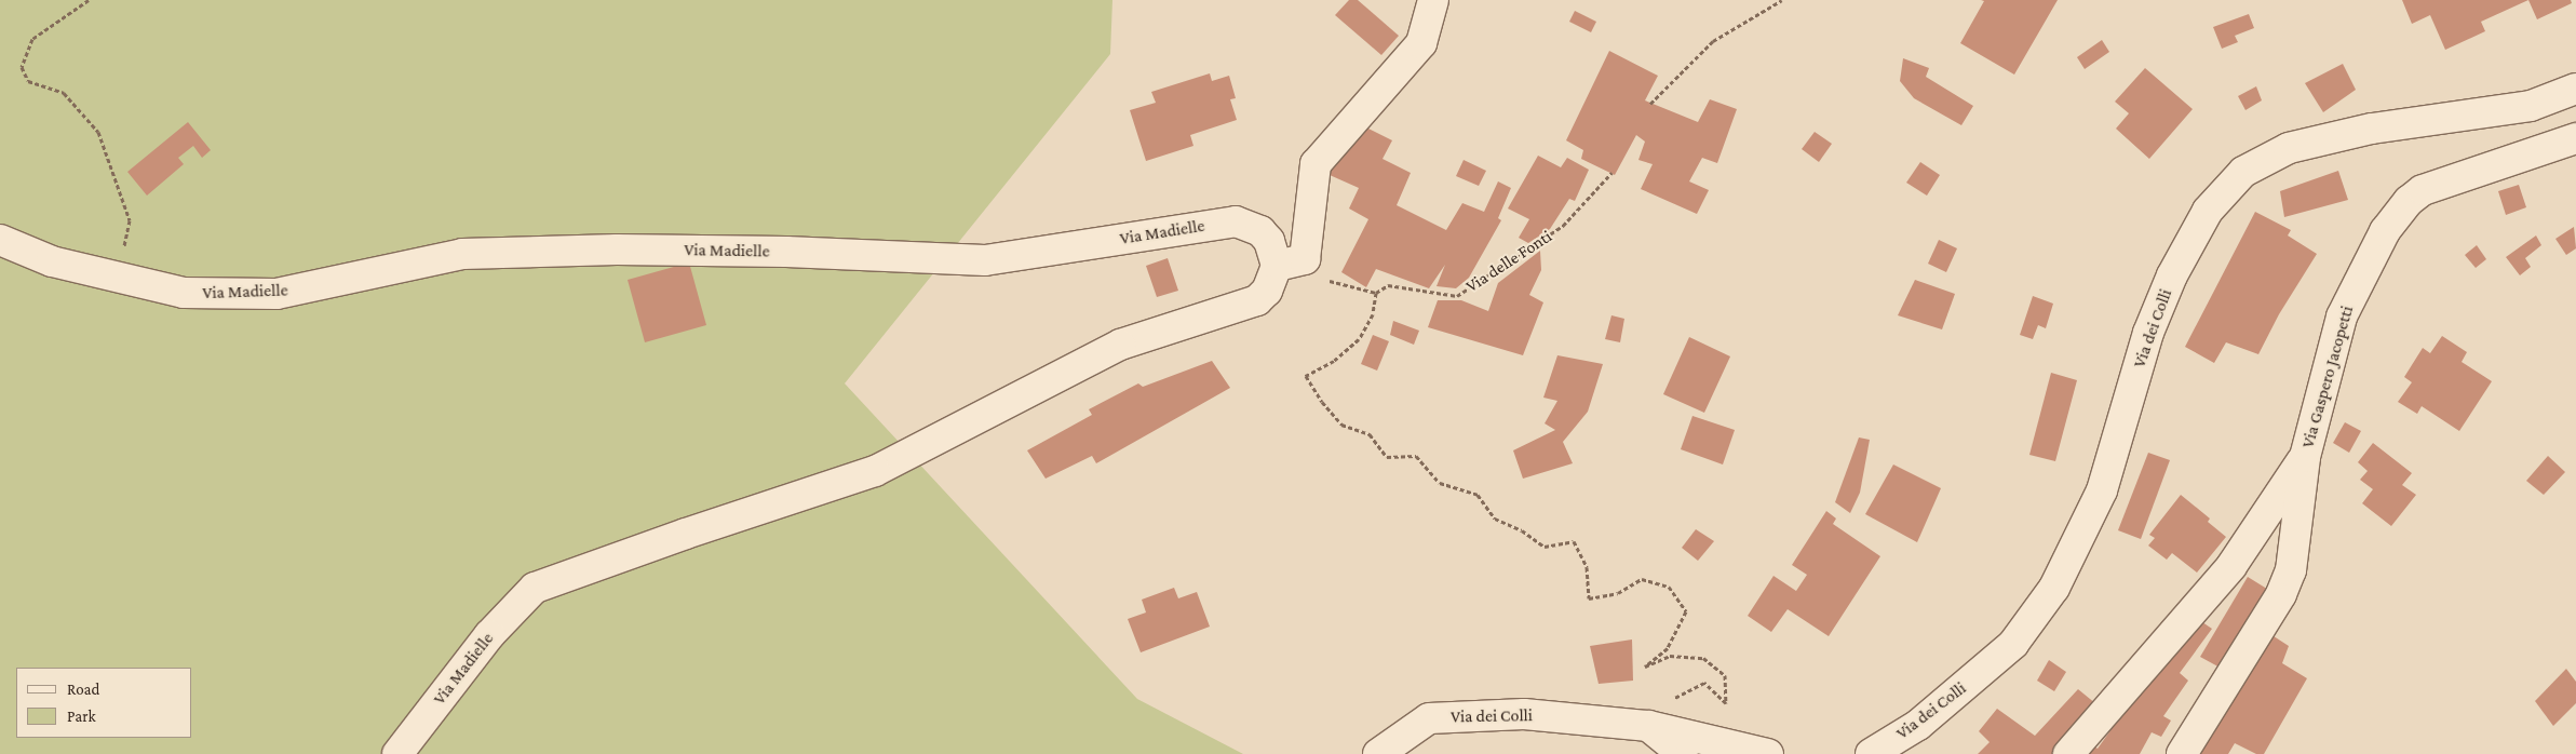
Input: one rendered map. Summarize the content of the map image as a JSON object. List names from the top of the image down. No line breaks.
{"streets":{"street":["Via Madielle","Via dei Colli","Via Gaspero Jacopetti"],"path":["Via delle Fonti"]},"legend":["Road","Park"]}
